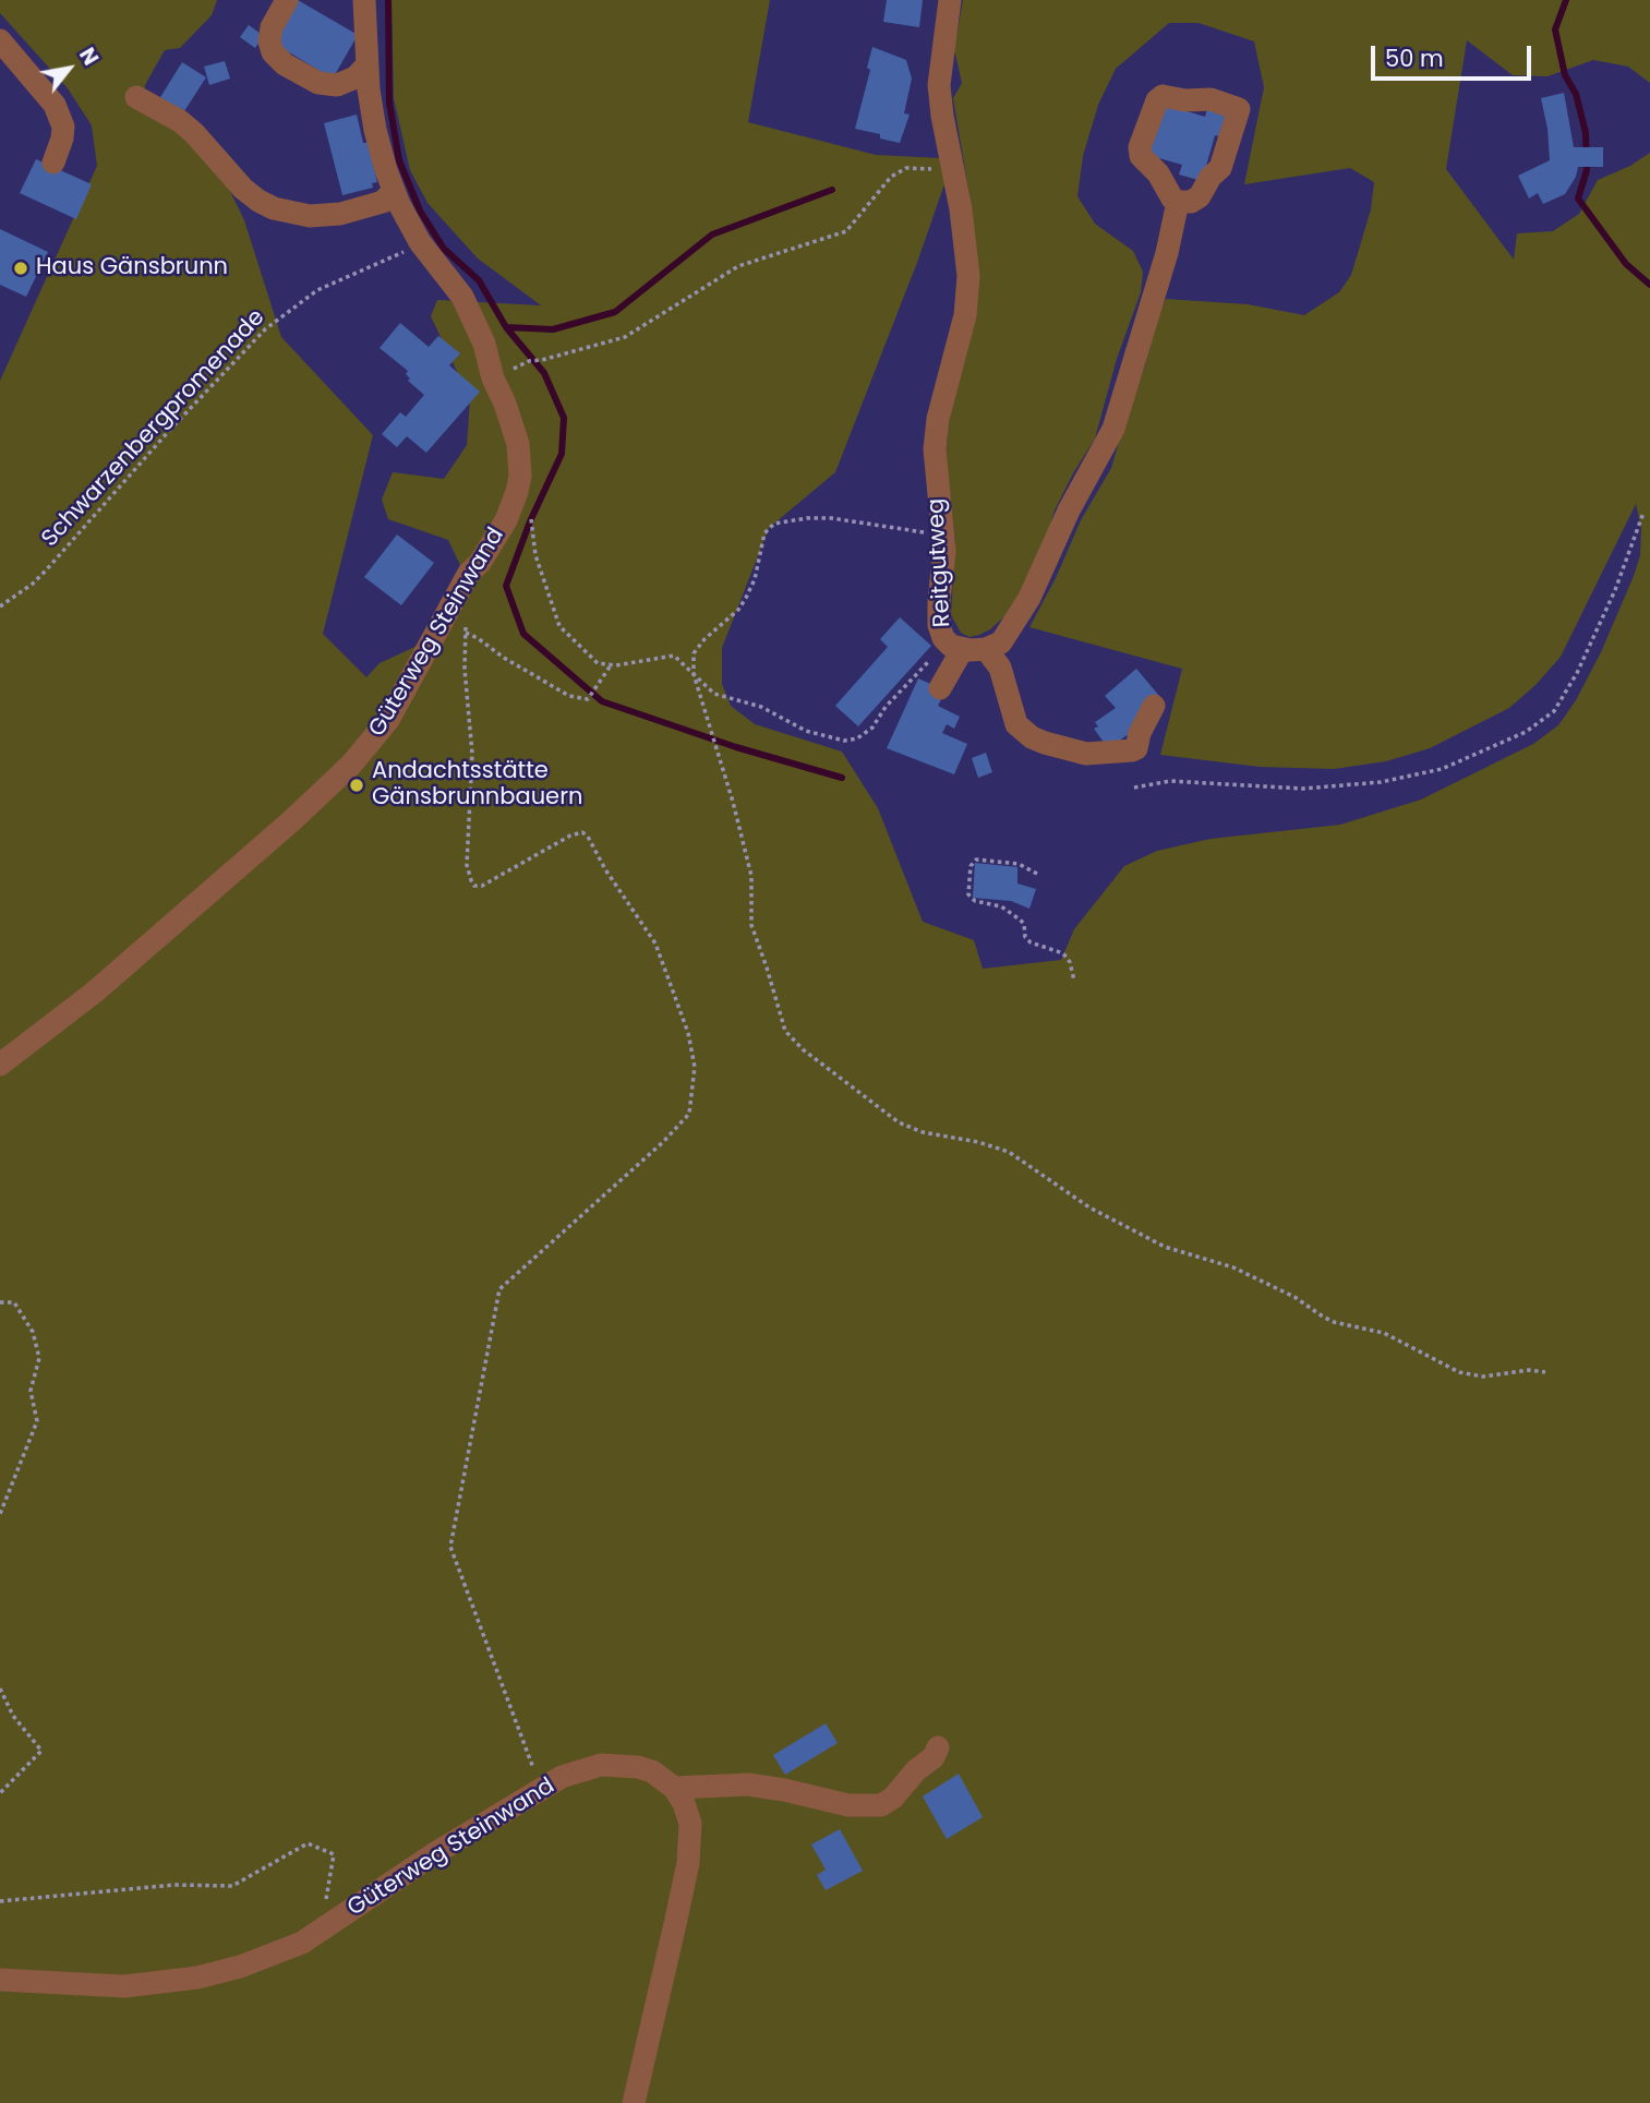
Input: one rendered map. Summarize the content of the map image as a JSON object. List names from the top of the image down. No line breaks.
{"streets":{"street":["Reitgutweg","Güterweg Steinwand"],"path":["Schwarzenbergpromenade"]},"crossings":[["Schwarzenbergpromenade","Güterweg Steinwand"]],"places":["Haus Gänsbrunn","Andachtsstätte Gänsbrunnbauern"],"scale_bar":"50 m","north":"top right"}
